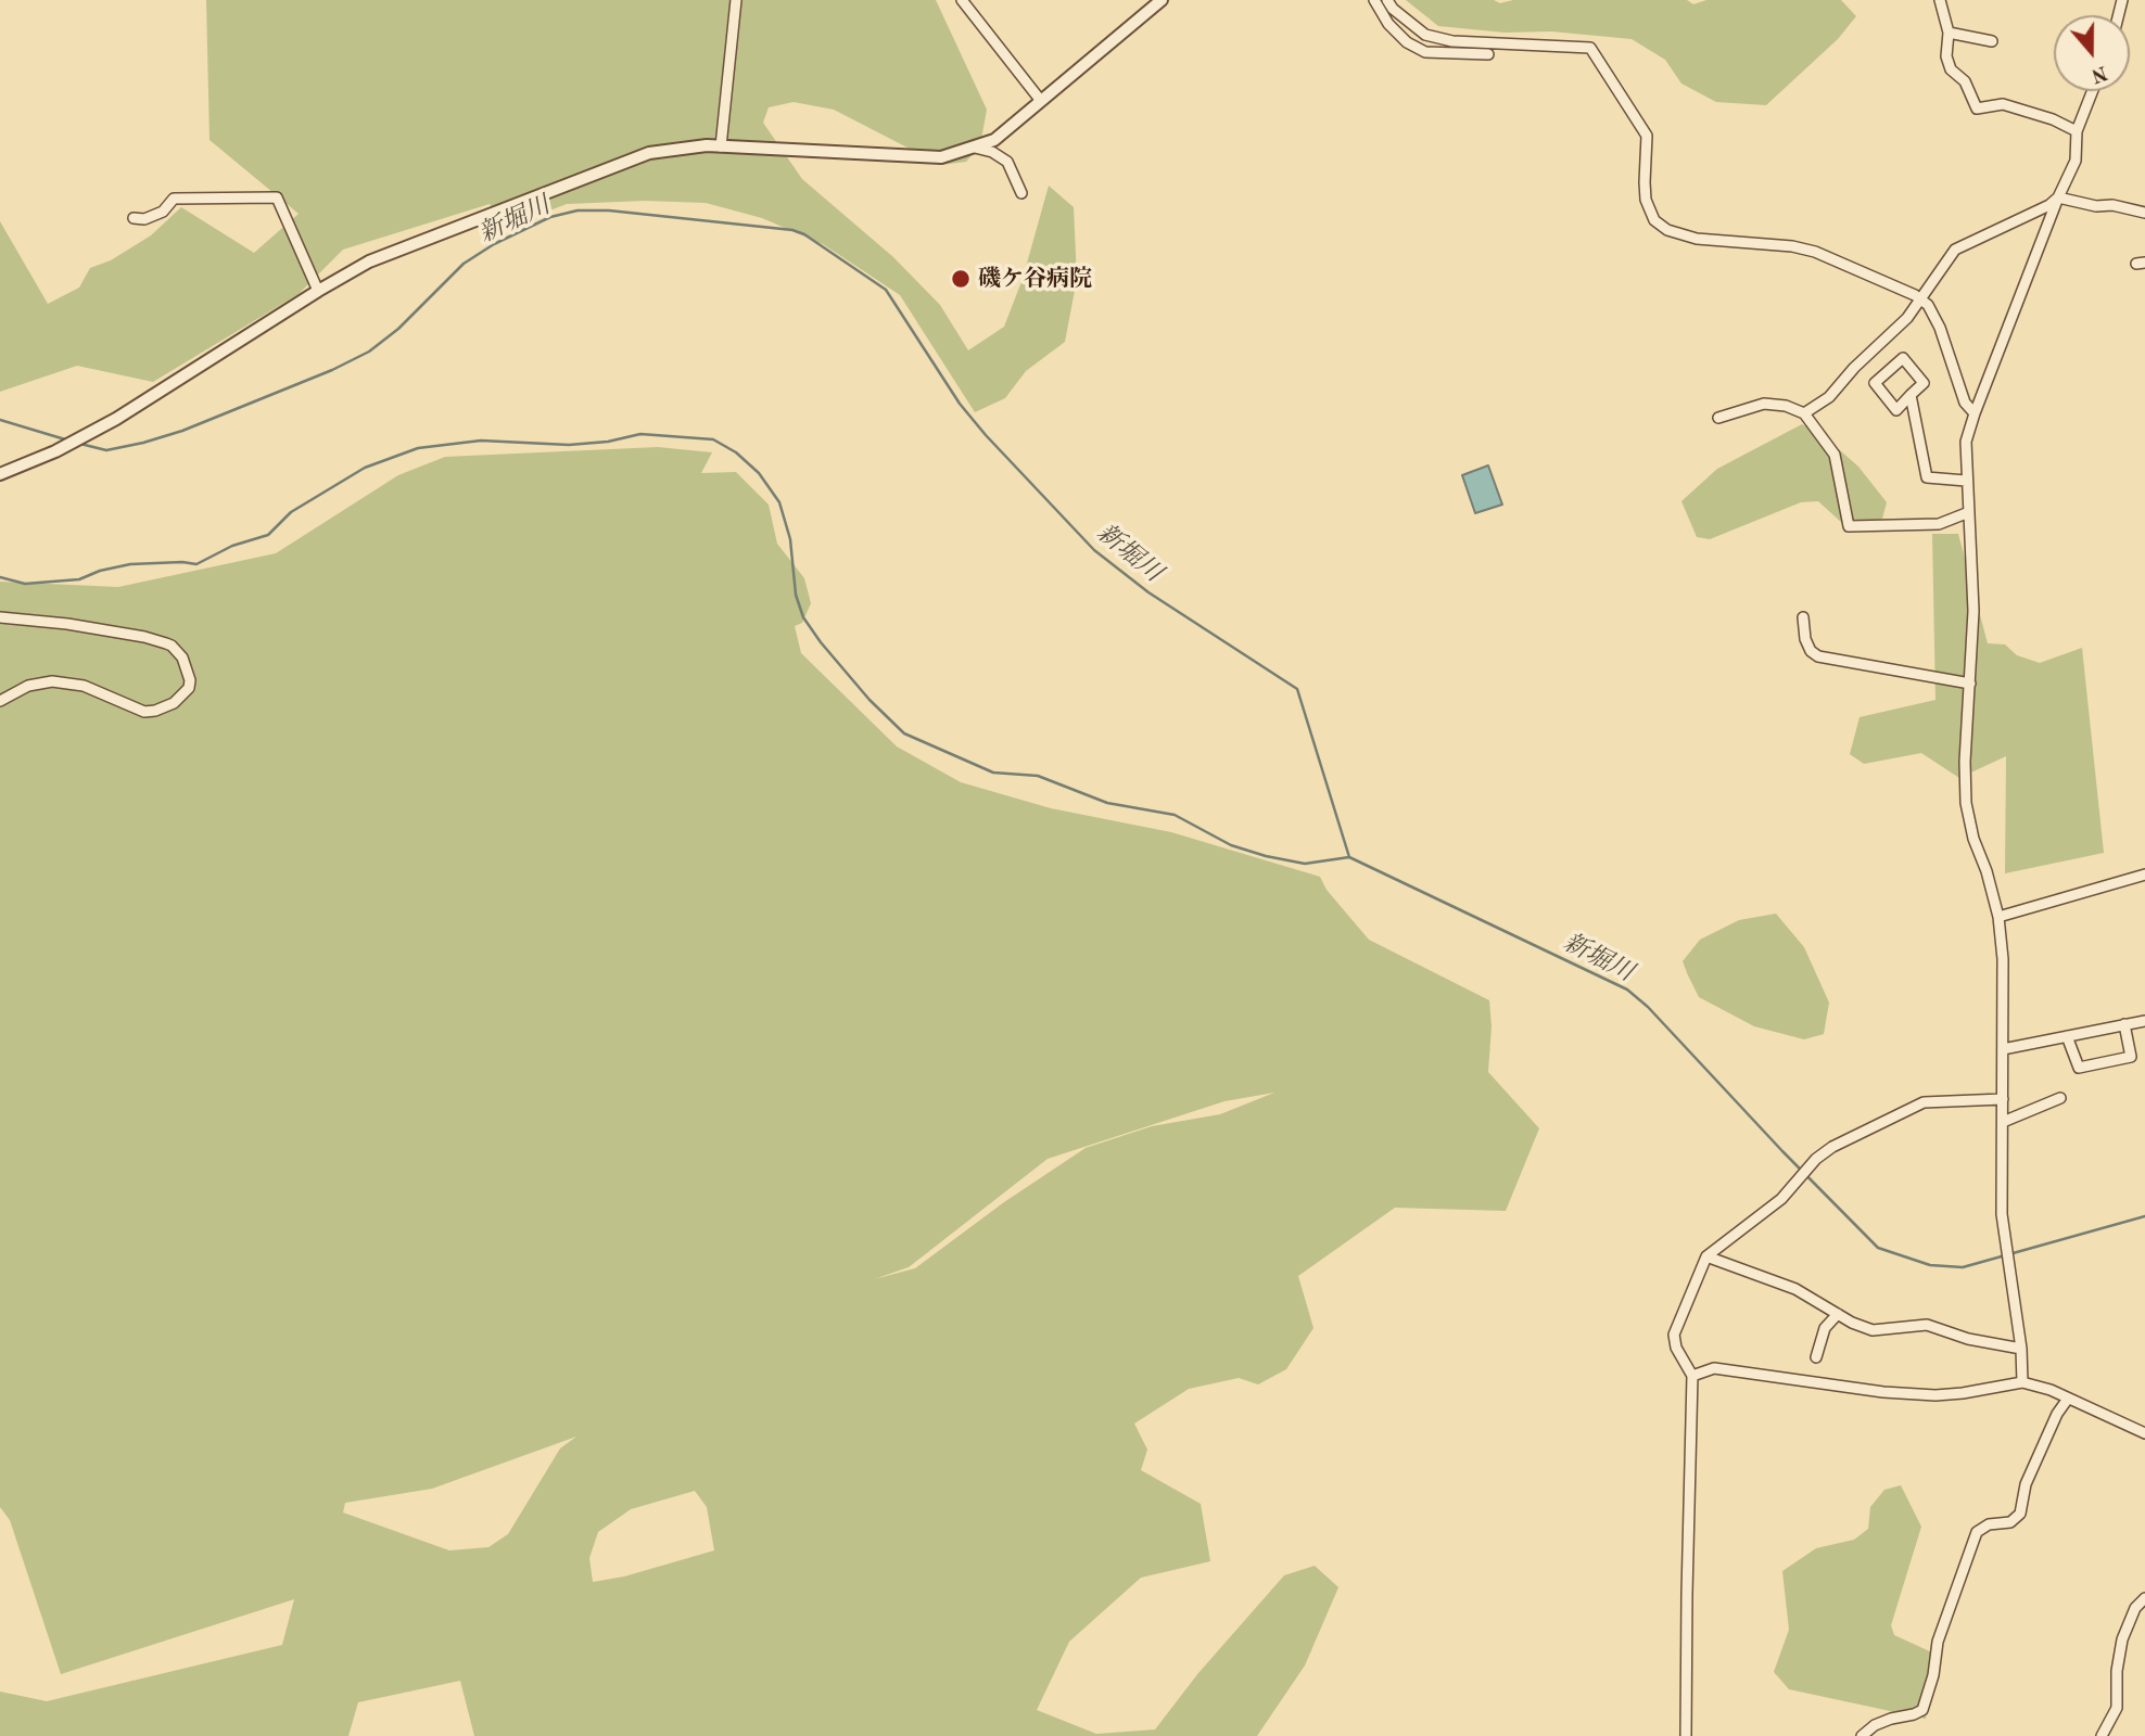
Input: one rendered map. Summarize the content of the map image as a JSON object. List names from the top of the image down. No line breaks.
{"water":["新堀川"],"places":["磯ケ谷病院"],"north":"bottom"}
